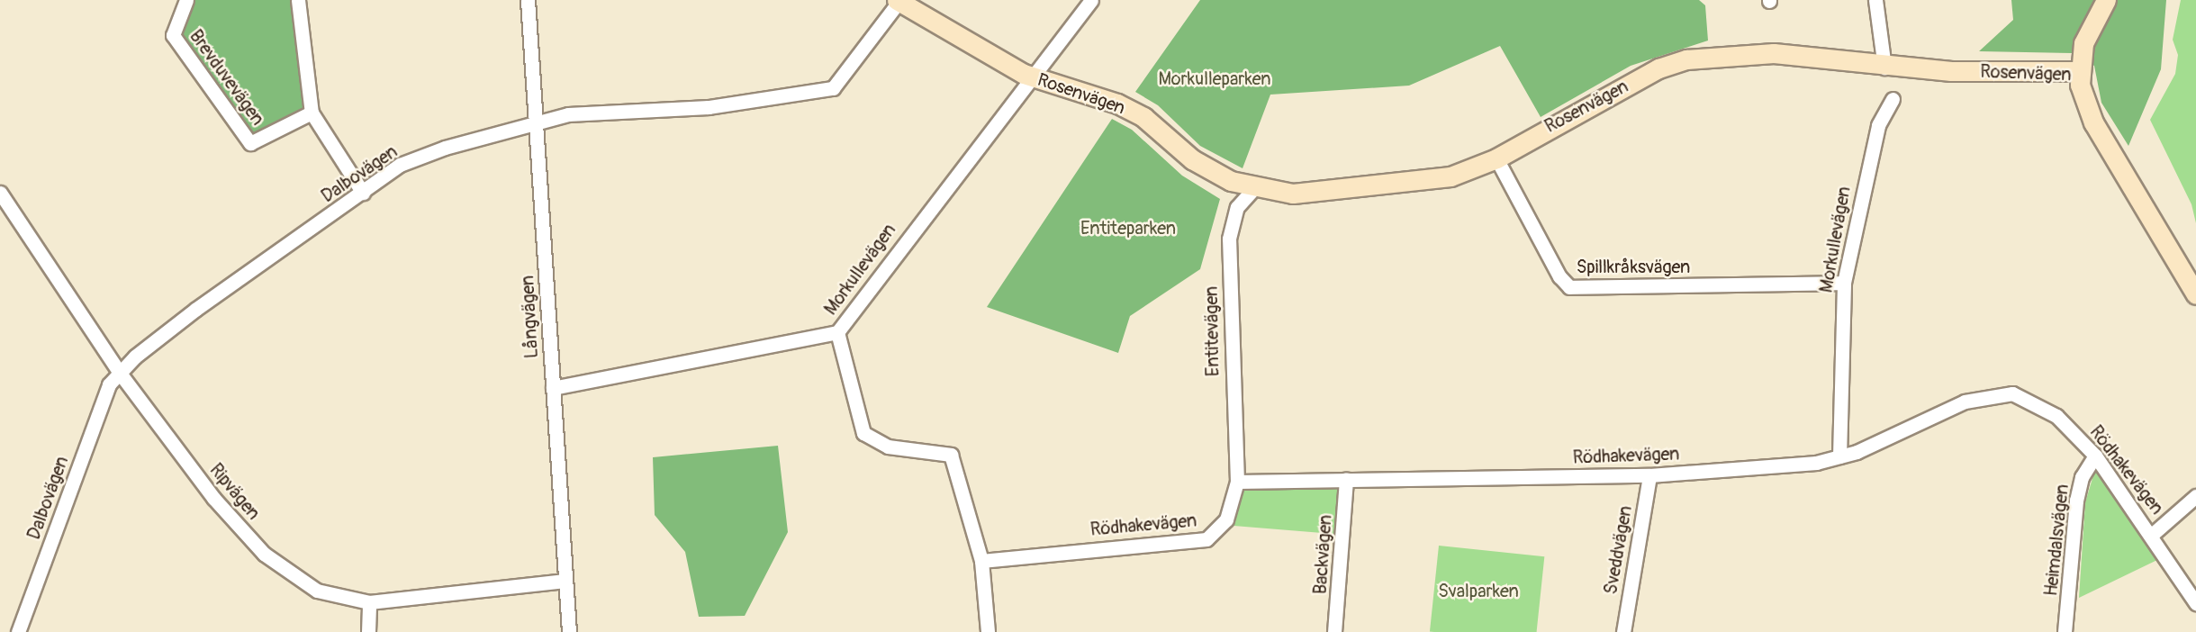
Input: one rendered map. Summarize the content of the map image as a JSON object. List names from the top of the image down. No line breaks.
{"streets":{"street":["Rosenvägen","Brevduvevägen","Dalbovägen","Morkullevägen","Spillkråksvägen","Långvägen","Entitevägen","Rödhakevägen","Ripvägen","Heimdalsvägen","Sveddvägen","Backvägen"]},"crossings":[["Rosenvägen","Dalbovägen"],["Rosenvägen","Morkullevägen"],["Rosenvägen","Spillkråksvägen"],["Rosenvägen","Entitevägen"],["Dalbovägen","Långvägen"],["Dalbovägen","Ripvägen"],["Morkullevägen","Spillkråksvägen"],["Morkullevägen","Långvägen"],["Morkullevägen","Rödhakevägen"],["Långvägen","Ripvägen"],["Entitevägen","Rödhakevägen"],["Rödhakevägen","Heimdalsvägen"],["Rödhakevägen","Sveddvägen"],["Rödhakevägen","Backvägen"]],"parks":["Morkulleparken","Entiteparken","Svalparken"]}
